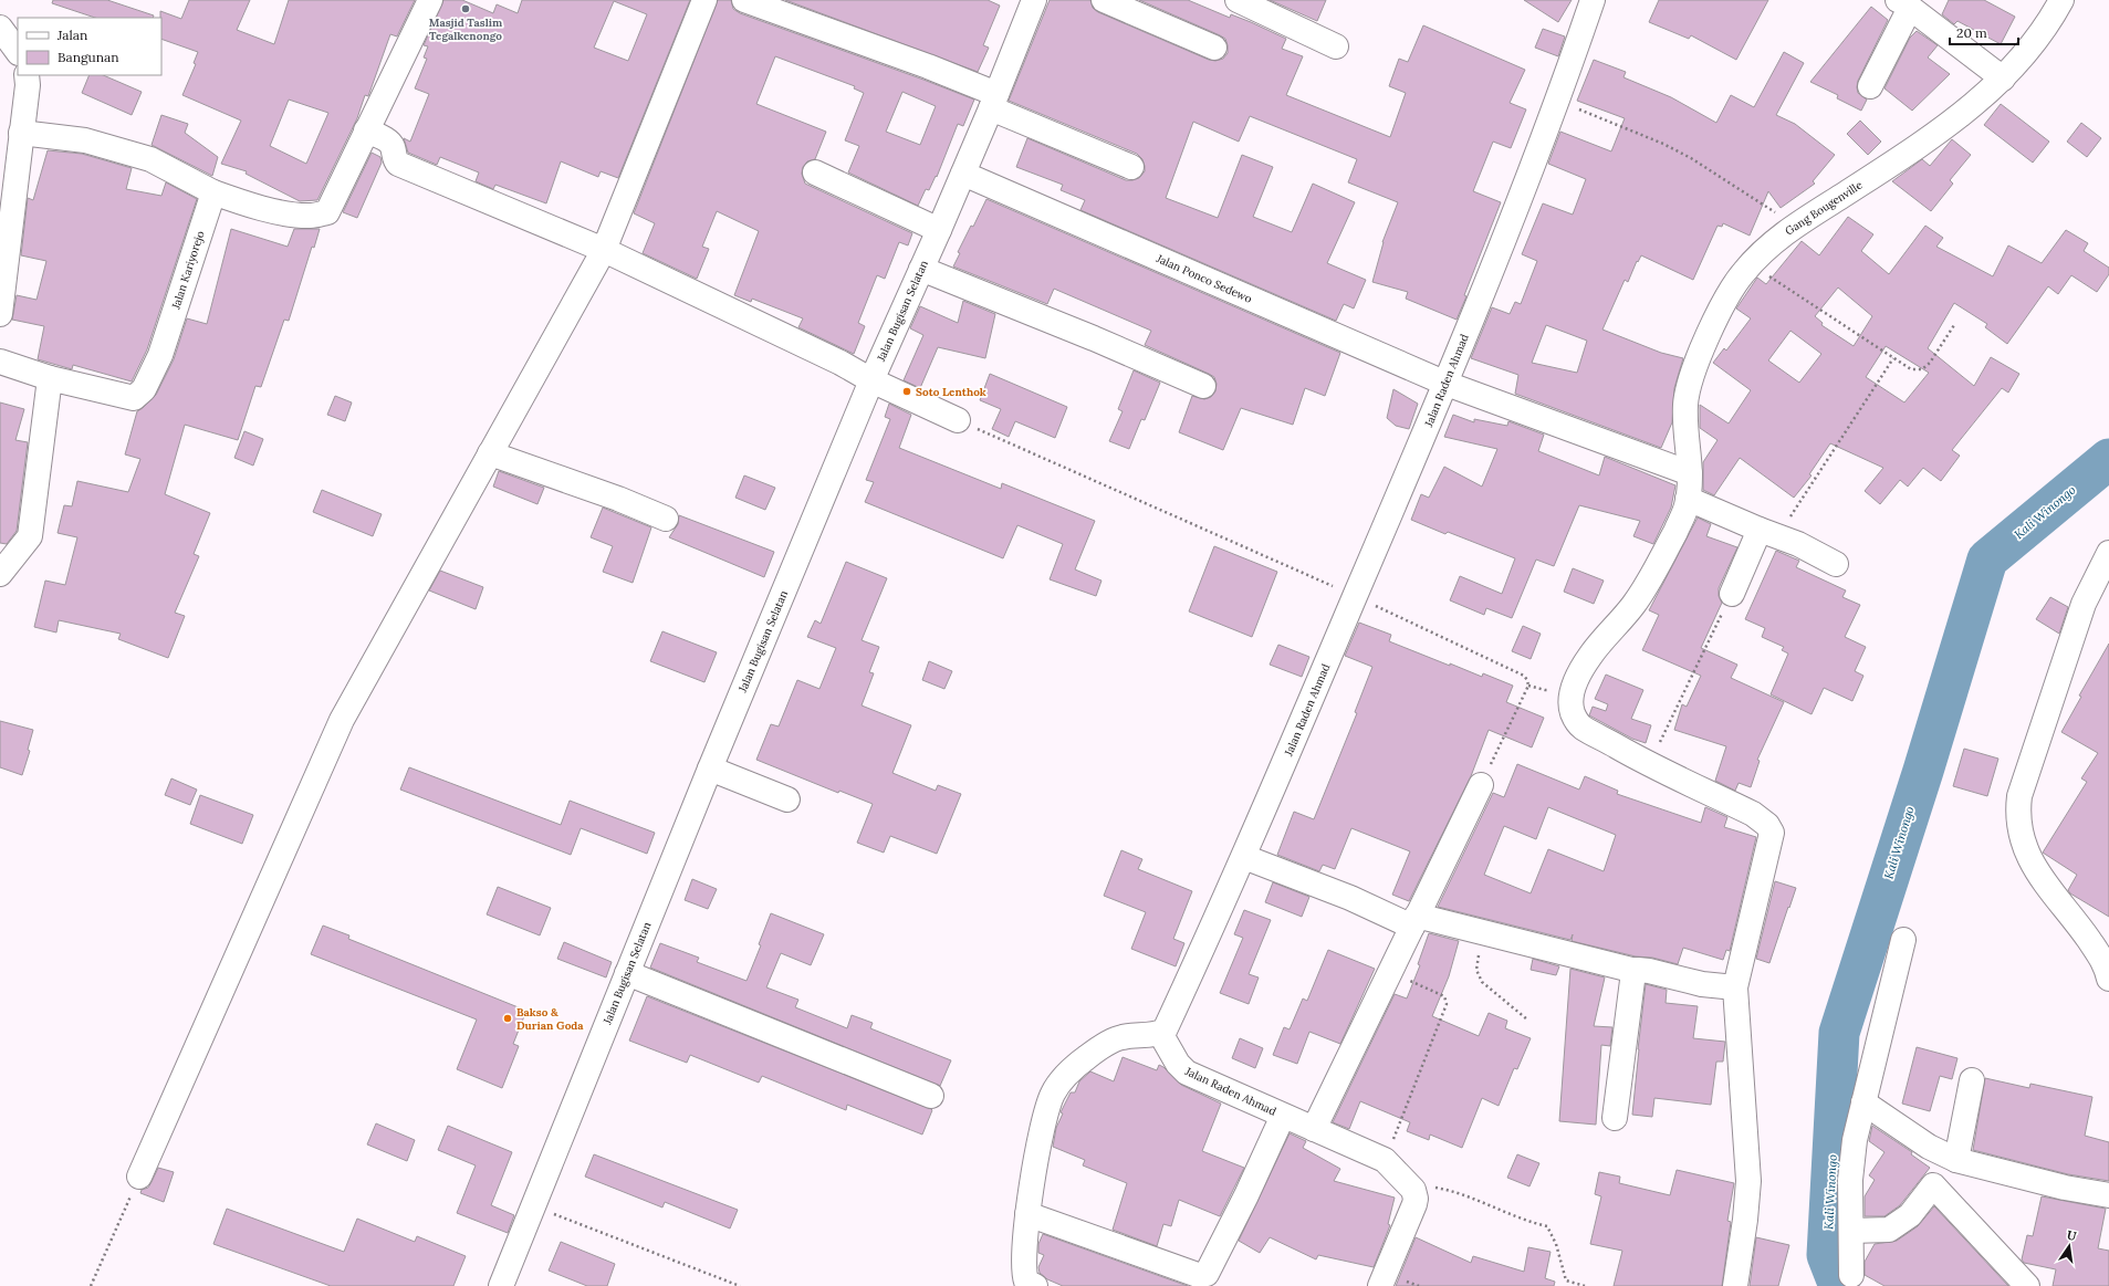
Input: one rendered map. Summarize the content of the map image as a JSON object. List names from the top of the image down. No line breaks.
{"streets":{"street":["Gang Bougenville","Jalan Kariyorejo","Jalan Ponco Sedewo","Jalan Bugisan Selatan","Jalan Raden Ahmad"]},"crossings":[["Gang Bougenville","Jalan Ponco Sedewo"],["Jalan Ponco Sedewo","Jalan Bugisan Selatan"],["Jalan Ponco Sedewo","Jalan Raden Ahmad"]],"water":["Kali Winongo"],"places":["Masjid Taslim Tegalkenongo","Soto Lenthok","Bakso & Durian Goda"],"legend":["Jalan","Bangunan"],"scale_bar":"20 m","north":"top"}
